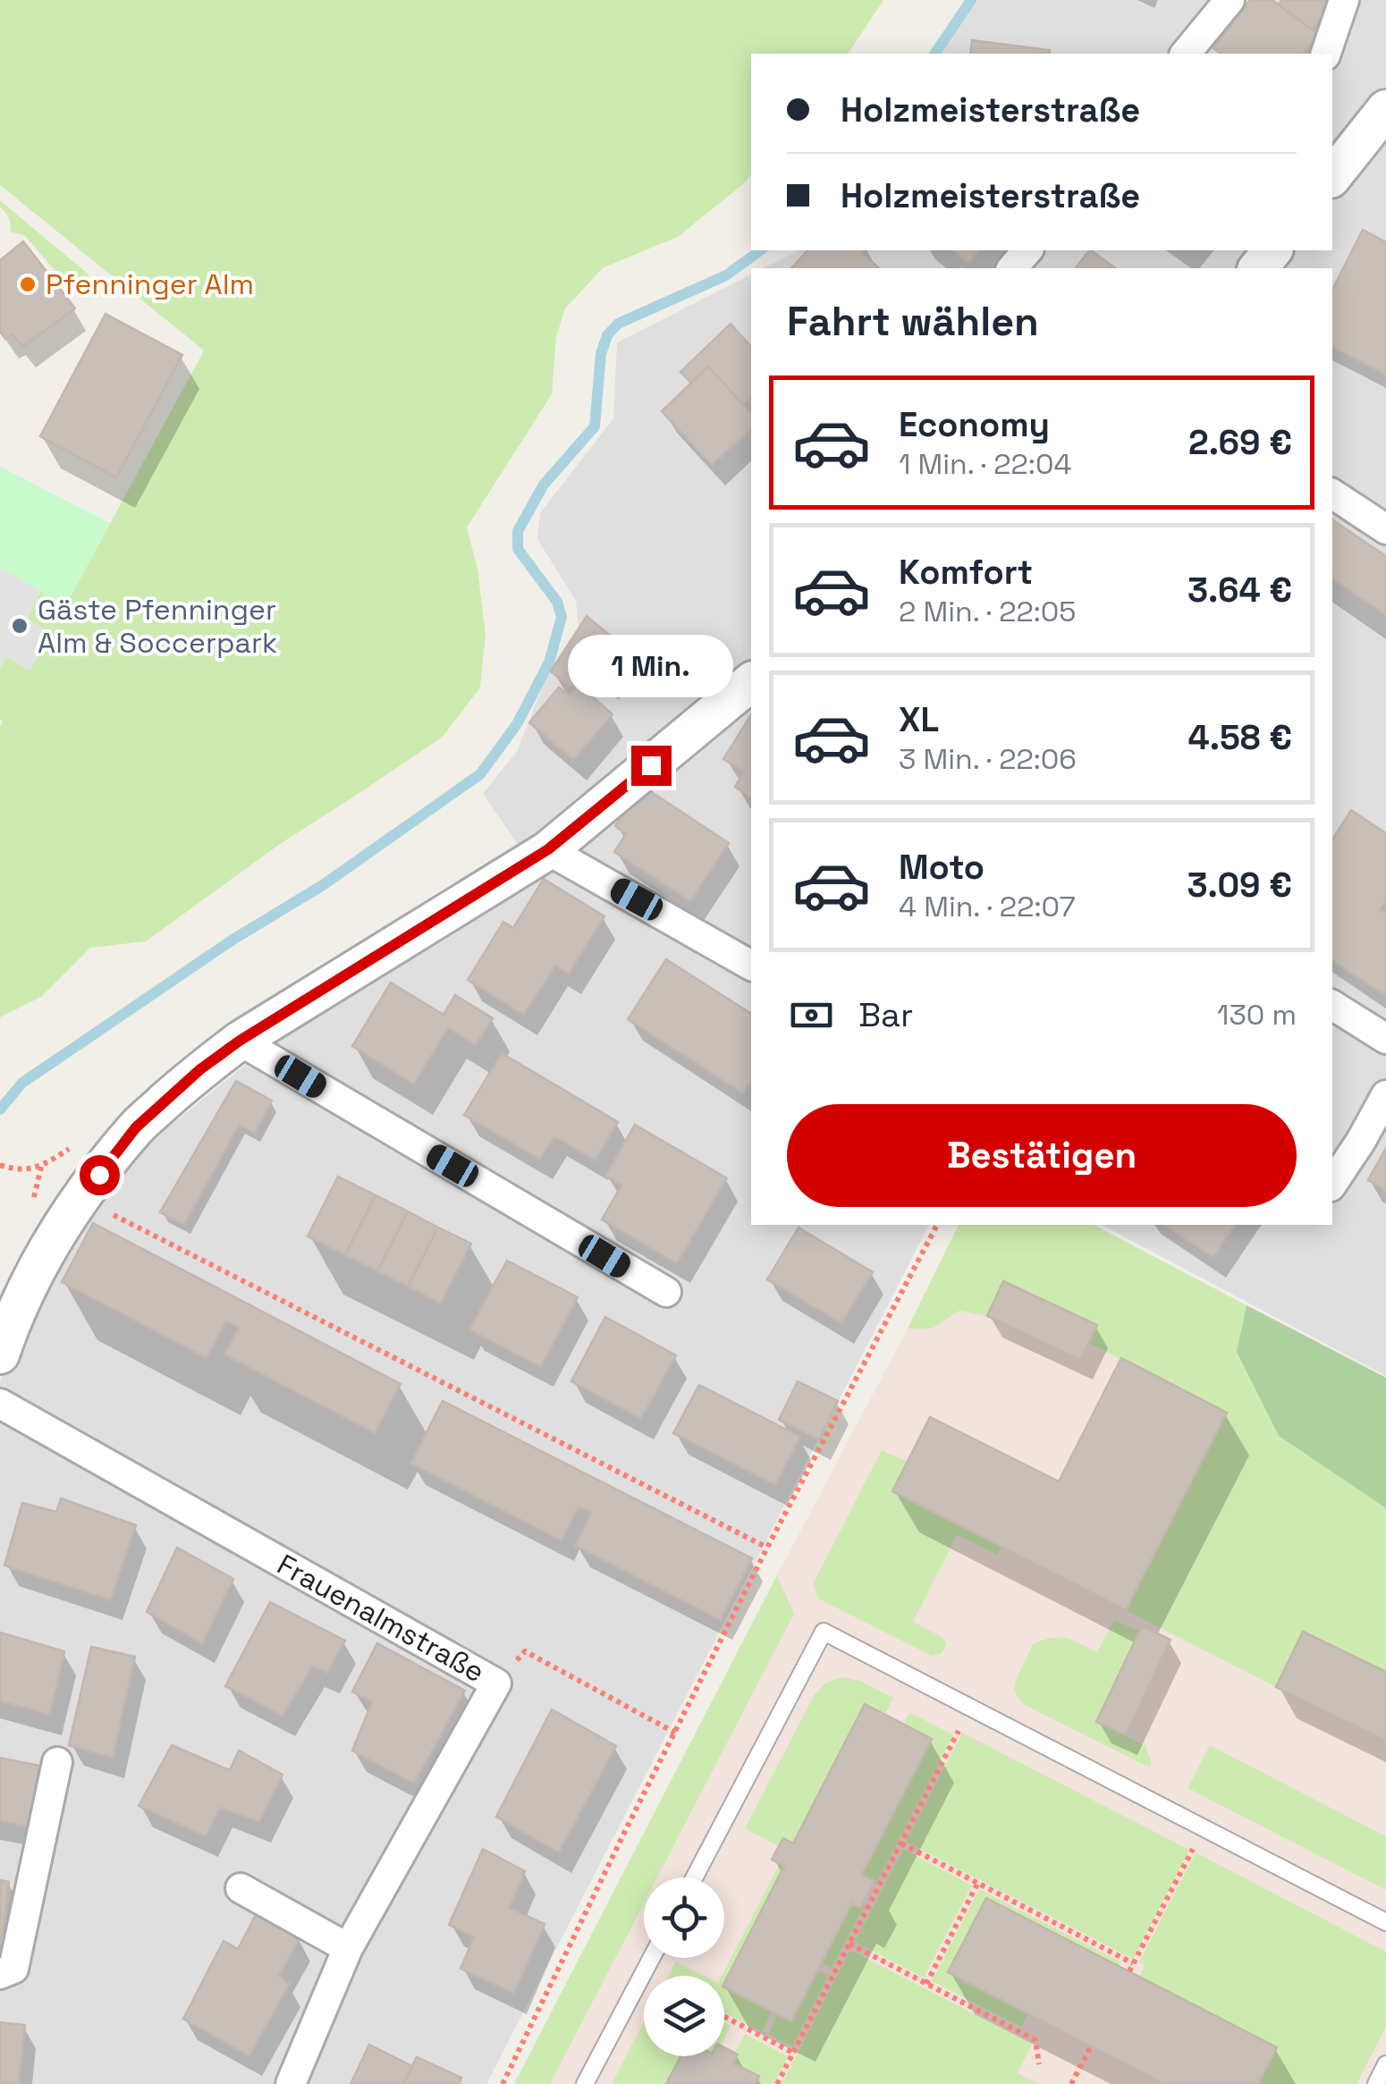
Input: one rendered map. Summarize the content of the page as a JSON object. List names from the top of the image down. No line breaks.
{"streets":{"street":["Frauenalmstraße"]},"places":["Pfenninger Alm","Gäste Pfenninger Alm & Soccerpark"],"page":{"banner":["Holzmeisterstraße","Holzmeisterstraße"],"heading":"Fahrt wählen","list":[{"name":"Economy","note":"1 Min. · 22:04","value":"2.69 €"},{"name":"Komfort","note":"2 Min. · 22:05","value":"3.64 €"},{"name":"XL","note":"3 Min. · 22:06","value":"4.58 €"},{"name":"Moto","note":"4 Min. · 22:07","value":"3.09 €"}],"bubble":"1 Min.","pay":["Bar","130 m"],"buttons":"Bestätigen"}}
